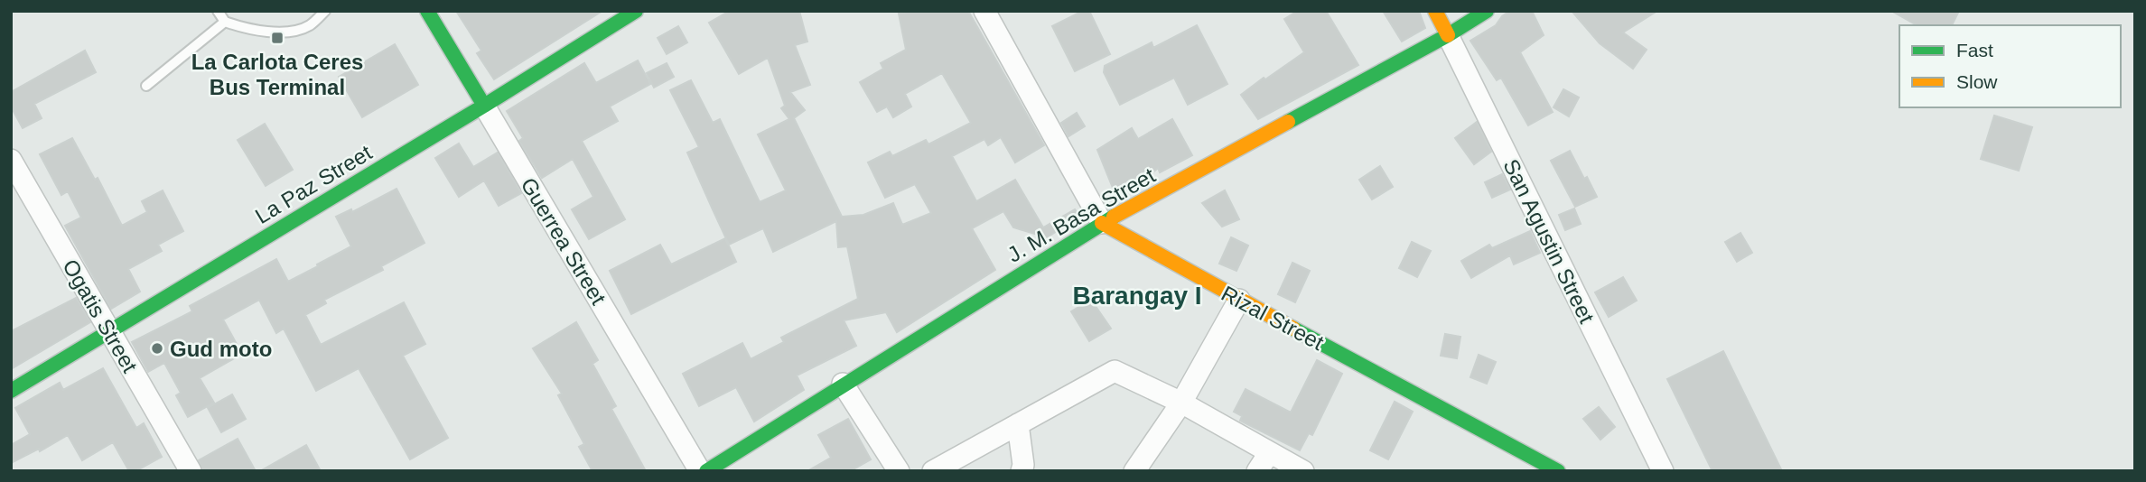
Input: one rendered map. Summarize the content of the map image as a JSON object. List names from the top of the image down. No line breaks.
{"streets":{"street":["La Paz Street","J. M. Basa Street","Guerrea Street","San Agustin Street","Ogatis Street","Rizal Street"]},"crossings":[["La Paz Street","Guerrea Street"],["La Paz Street","Ogatis Street"],["J. M. Basa Street","San Agustin Street"],["J. M. Basa Street","Rizal Street"]],"districts":["Barangay I"],"places":{"transit":["La Carlota Ceres Bus Terminal"],"other":["Gud moto"]},"legend":["Fast","Slow"]}
